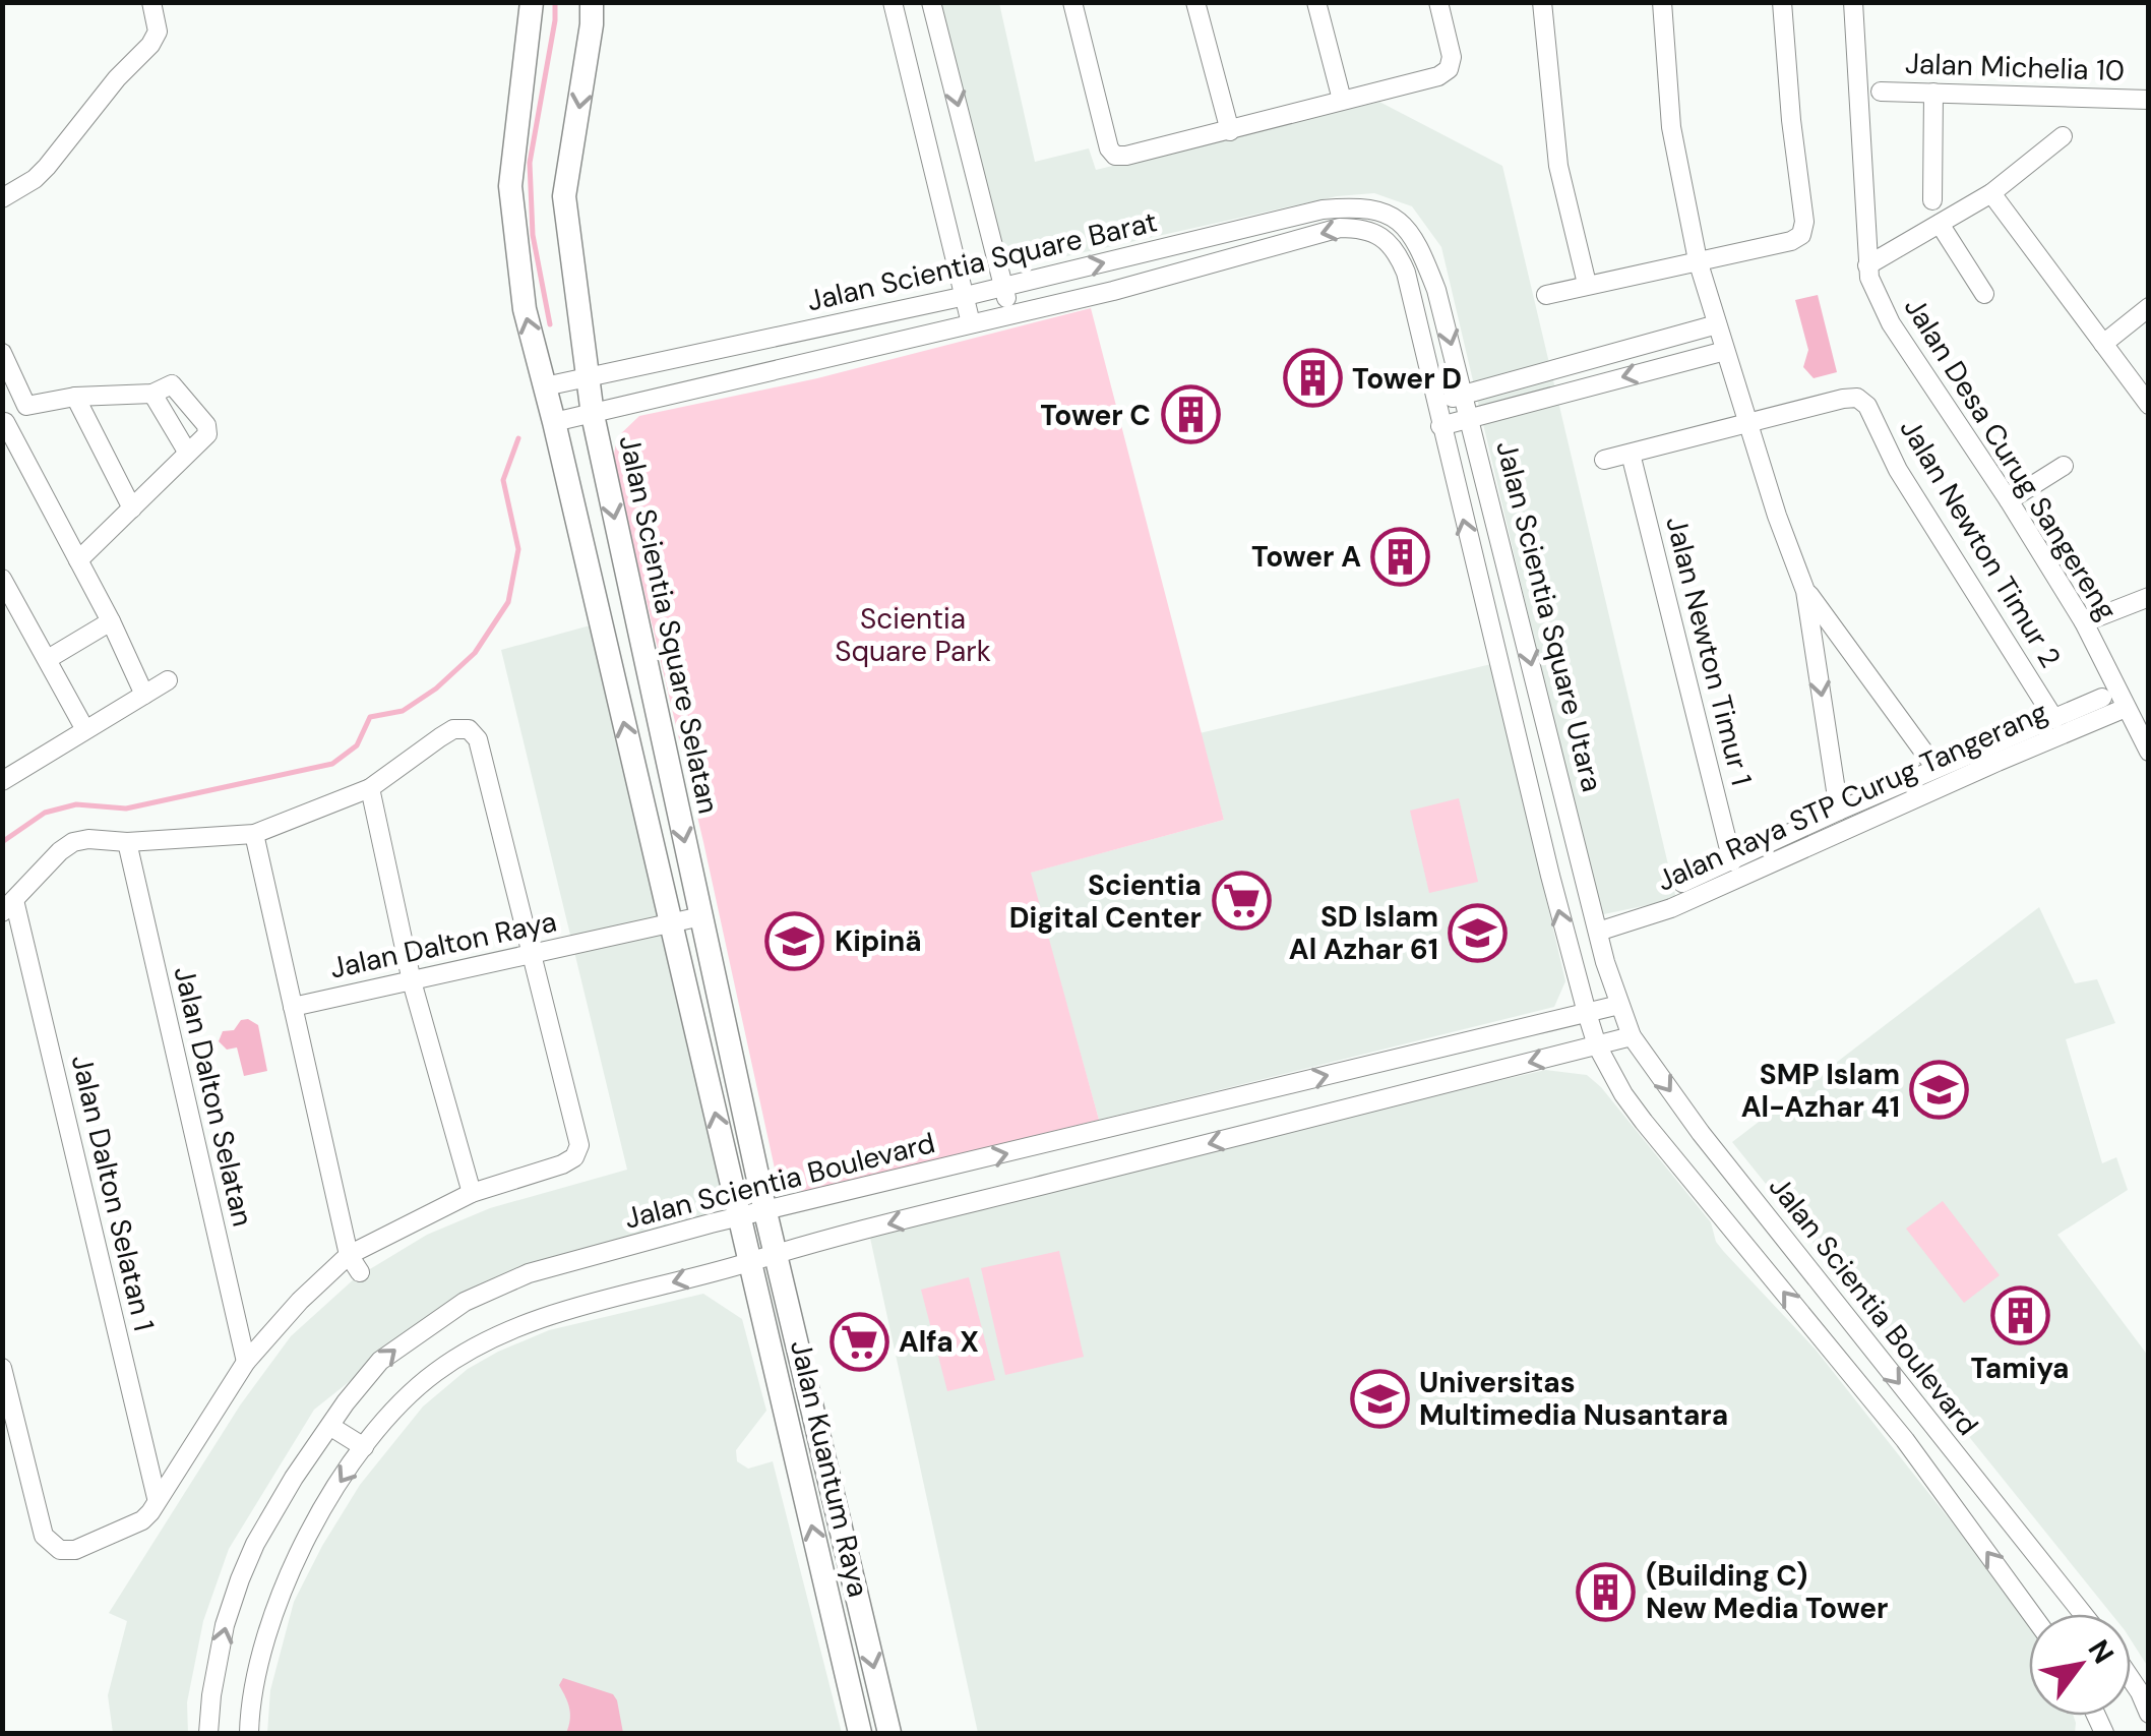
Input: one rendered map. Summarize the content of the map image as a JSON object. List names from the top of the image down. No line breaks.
{"streets":{"street":["Jalan Michelia 10","Jalan Scientia Square Barat","Jalan Desa Curug Sangereng","Jalan Newton Timur 2","Jalan Scientia Square Utara","Jalan Scientia Square Selatan","Jalan Newton Timur 1","Jalan Raya STP Curug Tangerang","Jalan Dalton Raya","Jalan Dalton Selatan","Jalan Scientia Boulevard","Jalan Dalton Selatan 1","Jalan Kuantum Raya"]},"crossings":[["Jalan Scientia Square Barat","Jalan Scientia Square Utara"],["Jalan Scientia Square Barat","Jalan Scientia Square Selatan"],["Jalan Desa Curug Sangereng","Jalan Raya STP Curug Tangerang"],["Jalan Scientia Square Utara","Jalan Raya STP Curug Tangerang"],["Jalan Scientia Square Utara","Jalan Scientia Boulevard"],["Jalan Scientia Square Selatan","Jalan Dalton Raya"],["Jalan Scientia Square Selatan","Jalan Scientia Boulevard"],["Jalan Scientia Square Selatan","Jalan Kuantum Raya"],["Jalan Scientia Boulevard","Jalan Kuantum Raya"]],"parks":["Scientia Square Park"],"places":{"building":["Tower D","Tower C","Tower A","Tamiya","(Building C) New Media Tower"],"supermarket":["Scientia Digital Center","Alfa X"],"school or university":["SD Islam Al Azhar 61","Kipinä","SMP Islam Al-Azhar 41","Universitas Multimedia Nusantara"]},"north":"top right"}
